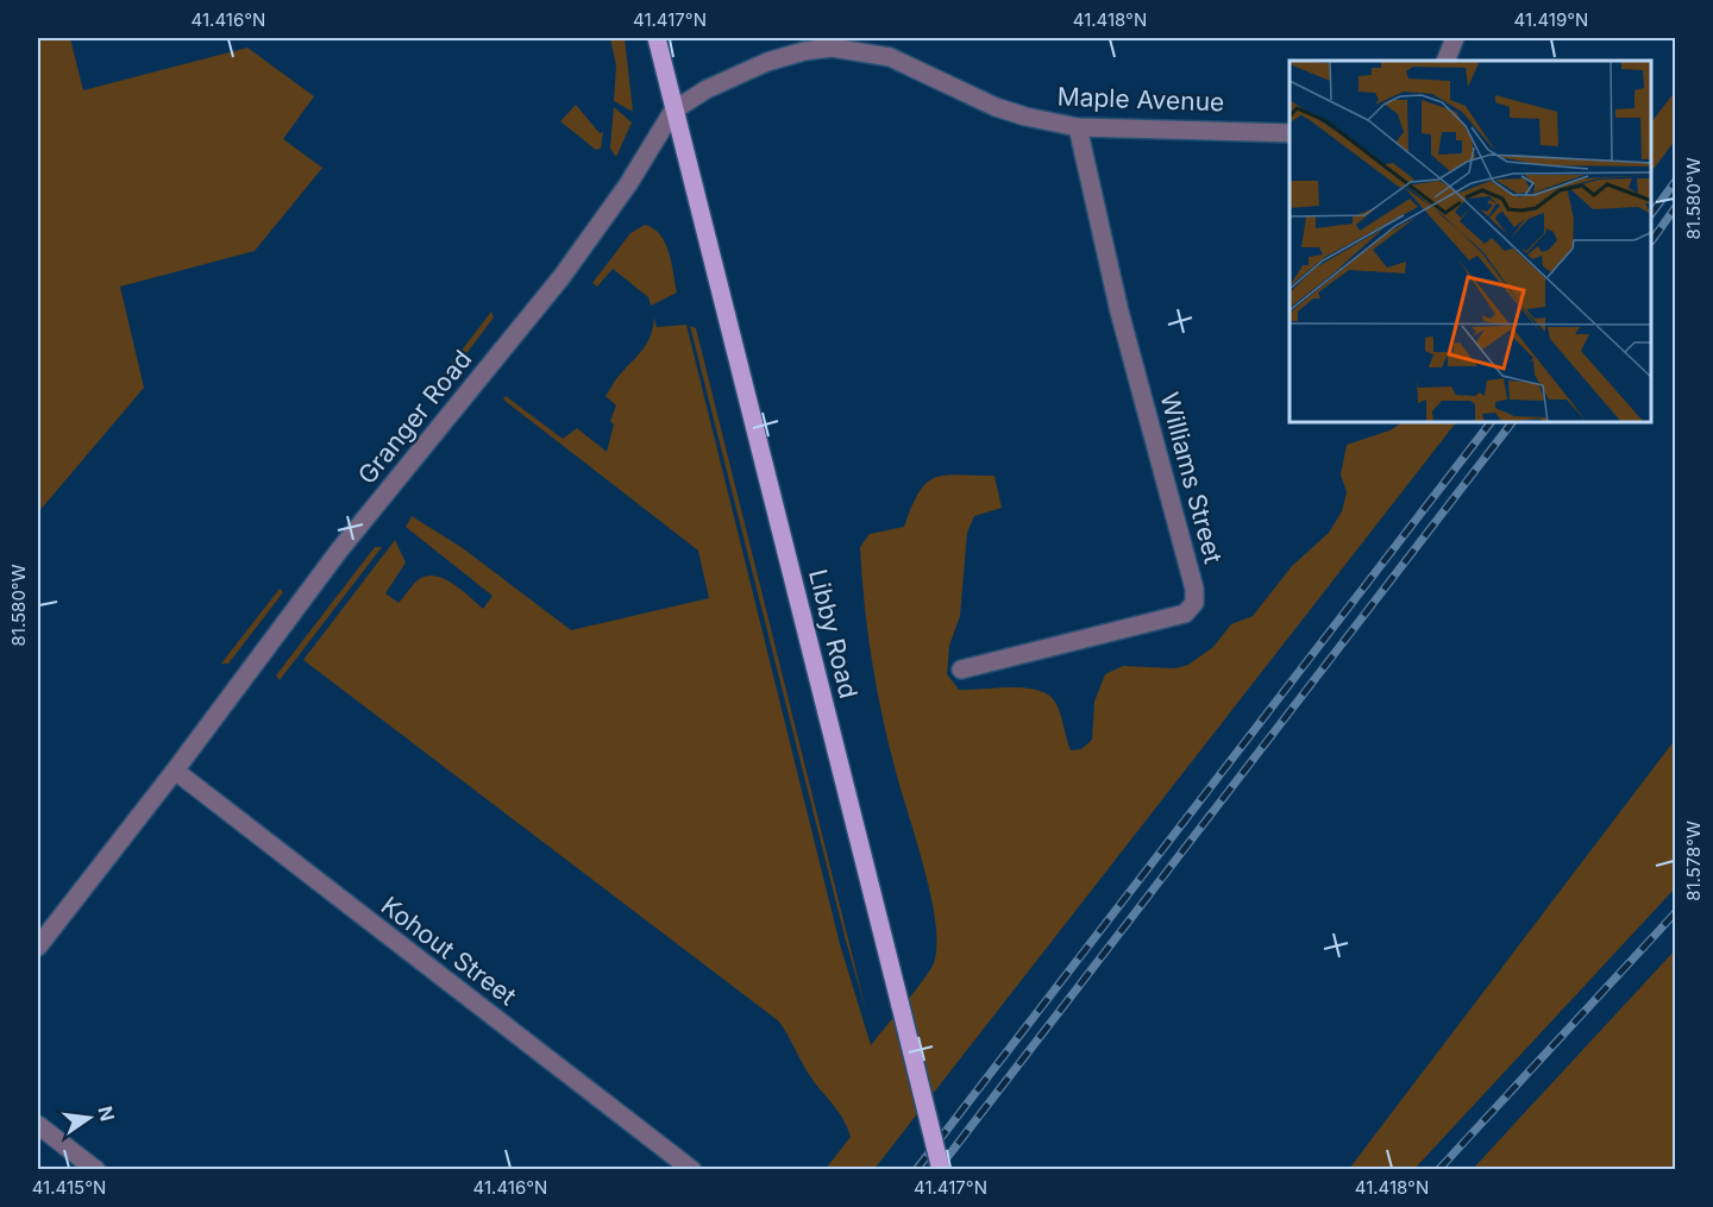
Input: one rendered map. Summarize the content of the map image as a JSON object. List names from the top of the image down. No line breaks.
{"streets":{"main road":["Libby Road"],"street":["Maple Avenue","Granger Road","Williams Street","Kohout Street"]},"crossings":[["Maple Avenue","Granger Road"],["Maple Avenue","Williams Street"],["Maple Avenue","Libby Road"],["Granger Road","Libby Road"],["Granger Road","Kohout Street"]],"north":"right","coordinates":["41.416°N","41.417°N","41.418°N","41.419°N","81.580°W","81.578°W","41.415°N"]}
